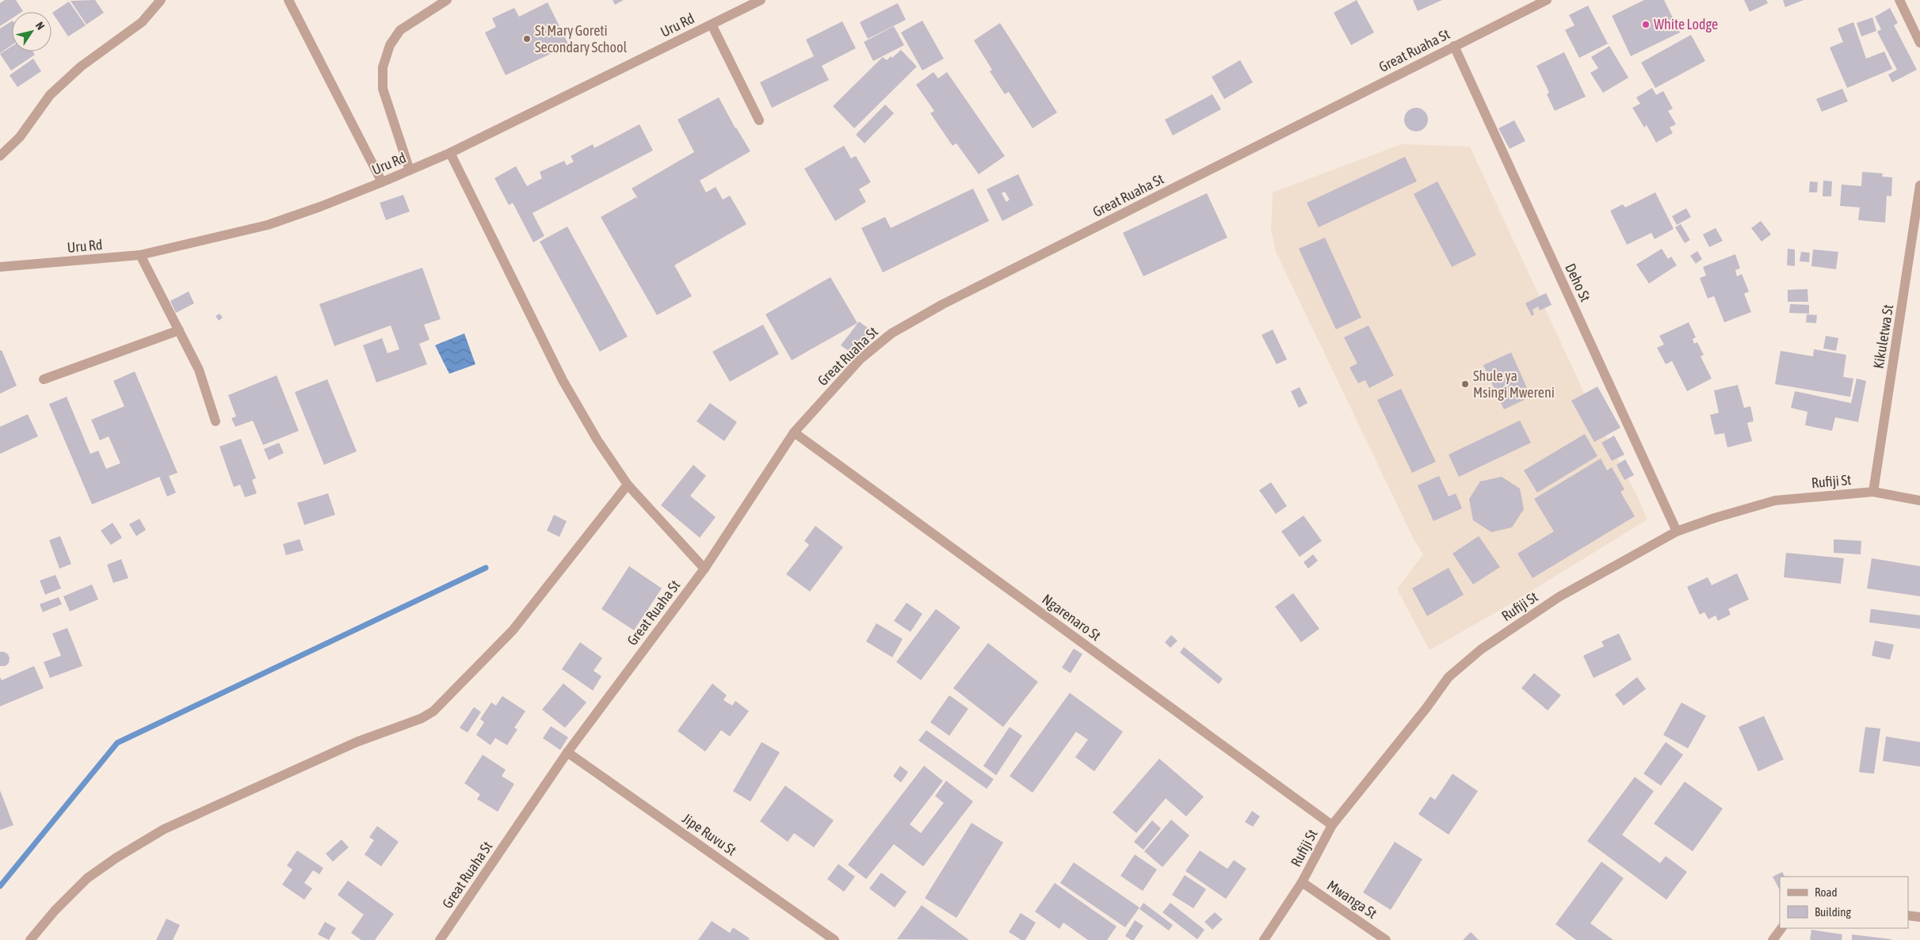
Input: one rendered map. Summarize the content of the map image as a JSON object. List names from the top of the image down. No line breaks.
{"streets":{"street":["Uru Rd","Great Ruaha St","Deho St","Kikuletwa St","Rufiji St","Ngarenaro St","Jipe Ruvu St","Mwanga St"]},"crossings":[["Great Ruaha St","Deho St"],["Great Ruaha St","Ngarenaro St"],["Great Ruaha St","Jipe Ruvu St"],["Deho St","Rufiji St"],["Kikuletwa St","Rufiji St"],["Rufiji St","Ngarenaro St"],["Rufiji St","Mwanga St"]],"places":["White Lodge","St Mary Goreti Secondary School","Shule ya Msingi Mwereni"],"legend":["Road","Building"],"north":"top right"}
